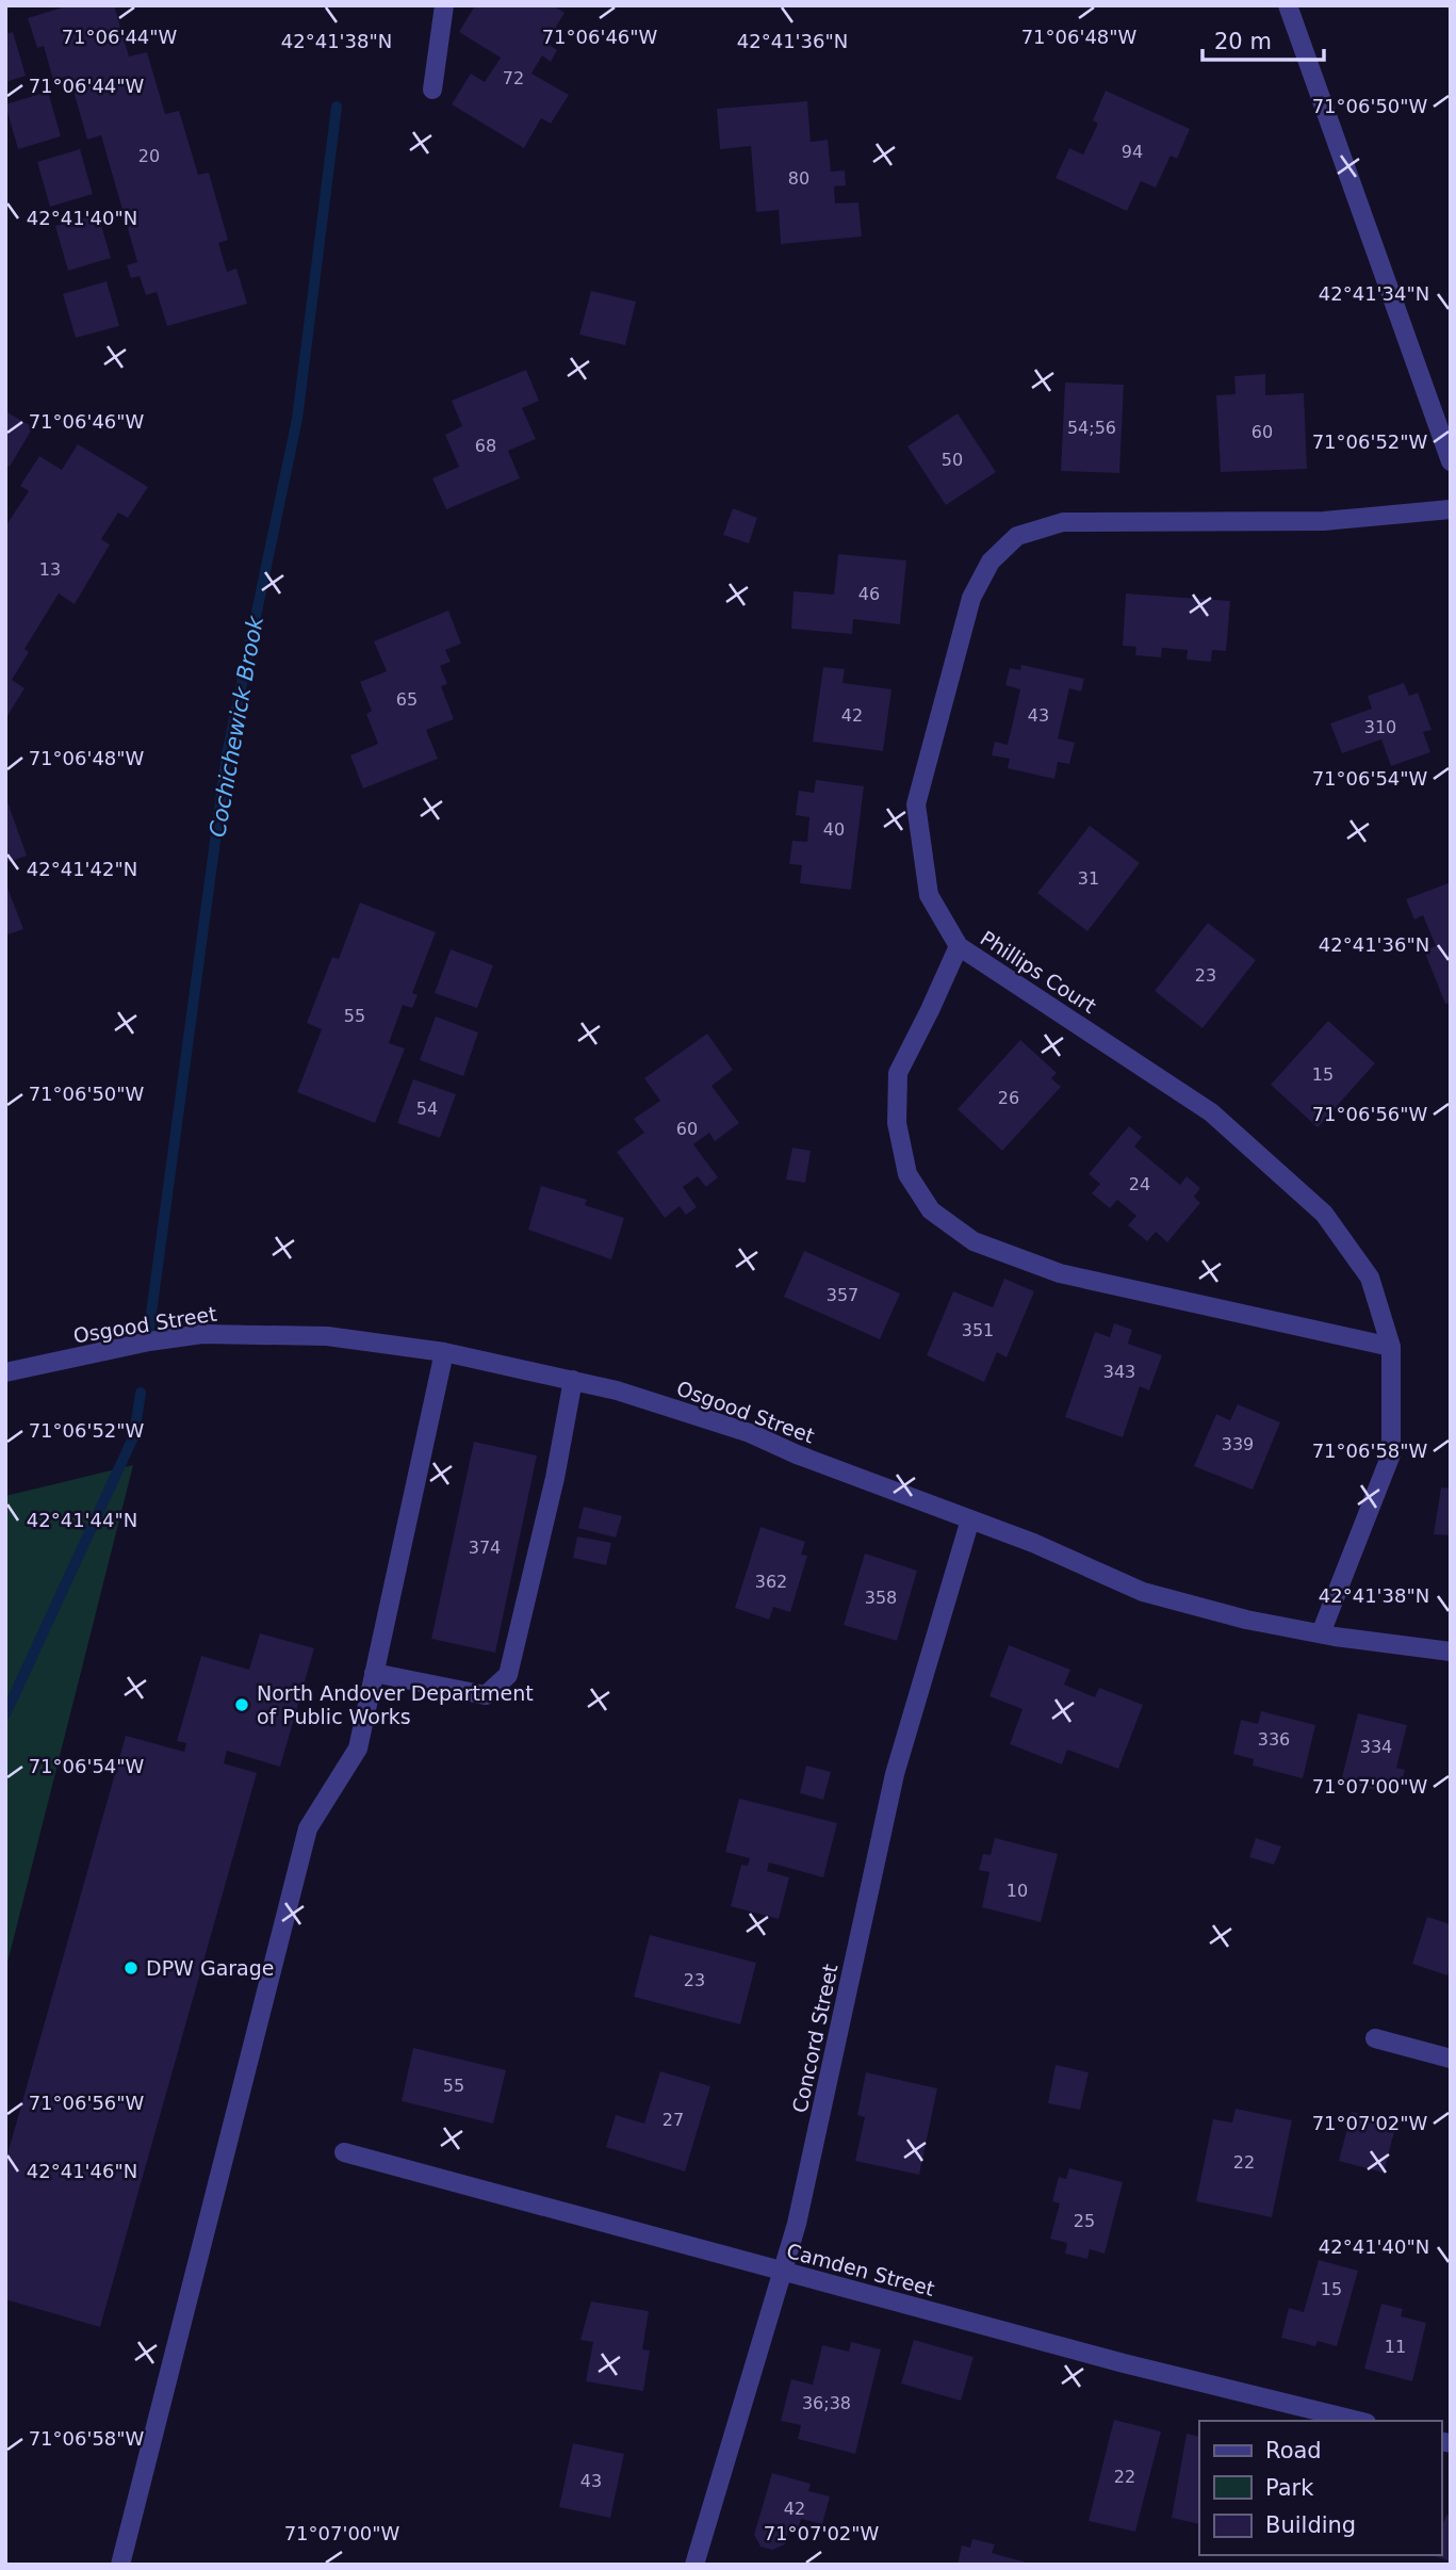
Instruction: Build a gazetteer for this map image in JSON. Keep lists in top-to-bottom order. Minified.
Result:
{"streets":{"street":["Phillips Court","Osgood Street","Concord Street","Camden Street"]},"crossings":[["Phillips Court","Osgood Street"],["Osgood Street","Concord Street"],["Concord Street","Camden Street"]],"water":["Cochichewick Brook"],"places":["North Andover Department of Public Works","DPW Garage"],"house_numbers":["72","94","20","80","54;56","60","68","50","13","46","65","42","43","310","40","31","23","55","15","26","54","60","24","357","351","343","339","374","362","358","336","334","10","23","55","27","22","25","15","11","36;38","22","43","42"],"legend":["Road","Park","Building"],"scale_bar":"20 m","coordinates":["71°06'44\"W","71°06'48\"W","71°06'46\"W","42°41'38\"N","42°41'36\"N","71°06'50\"W","42°41'40\"N","42°41'34\"N","71°06'52\"W","71°06'54\"W","42°41'42\"N","71°06'56\"W","71°06'58\"W","42°41'44\"N","71°07'00\"W","71°07'02\"W","42°41'46\"N"]}
